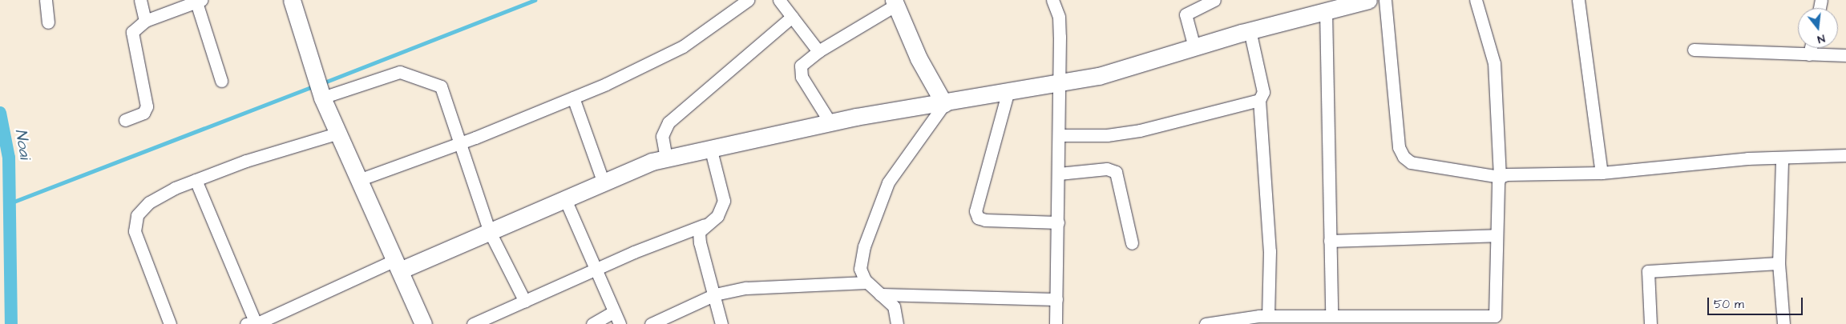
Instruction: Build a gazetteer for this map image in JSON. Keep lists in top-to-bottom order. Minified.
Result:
{"water":["Noai"],"scale_bar":"50 m","north":"bottom"}
